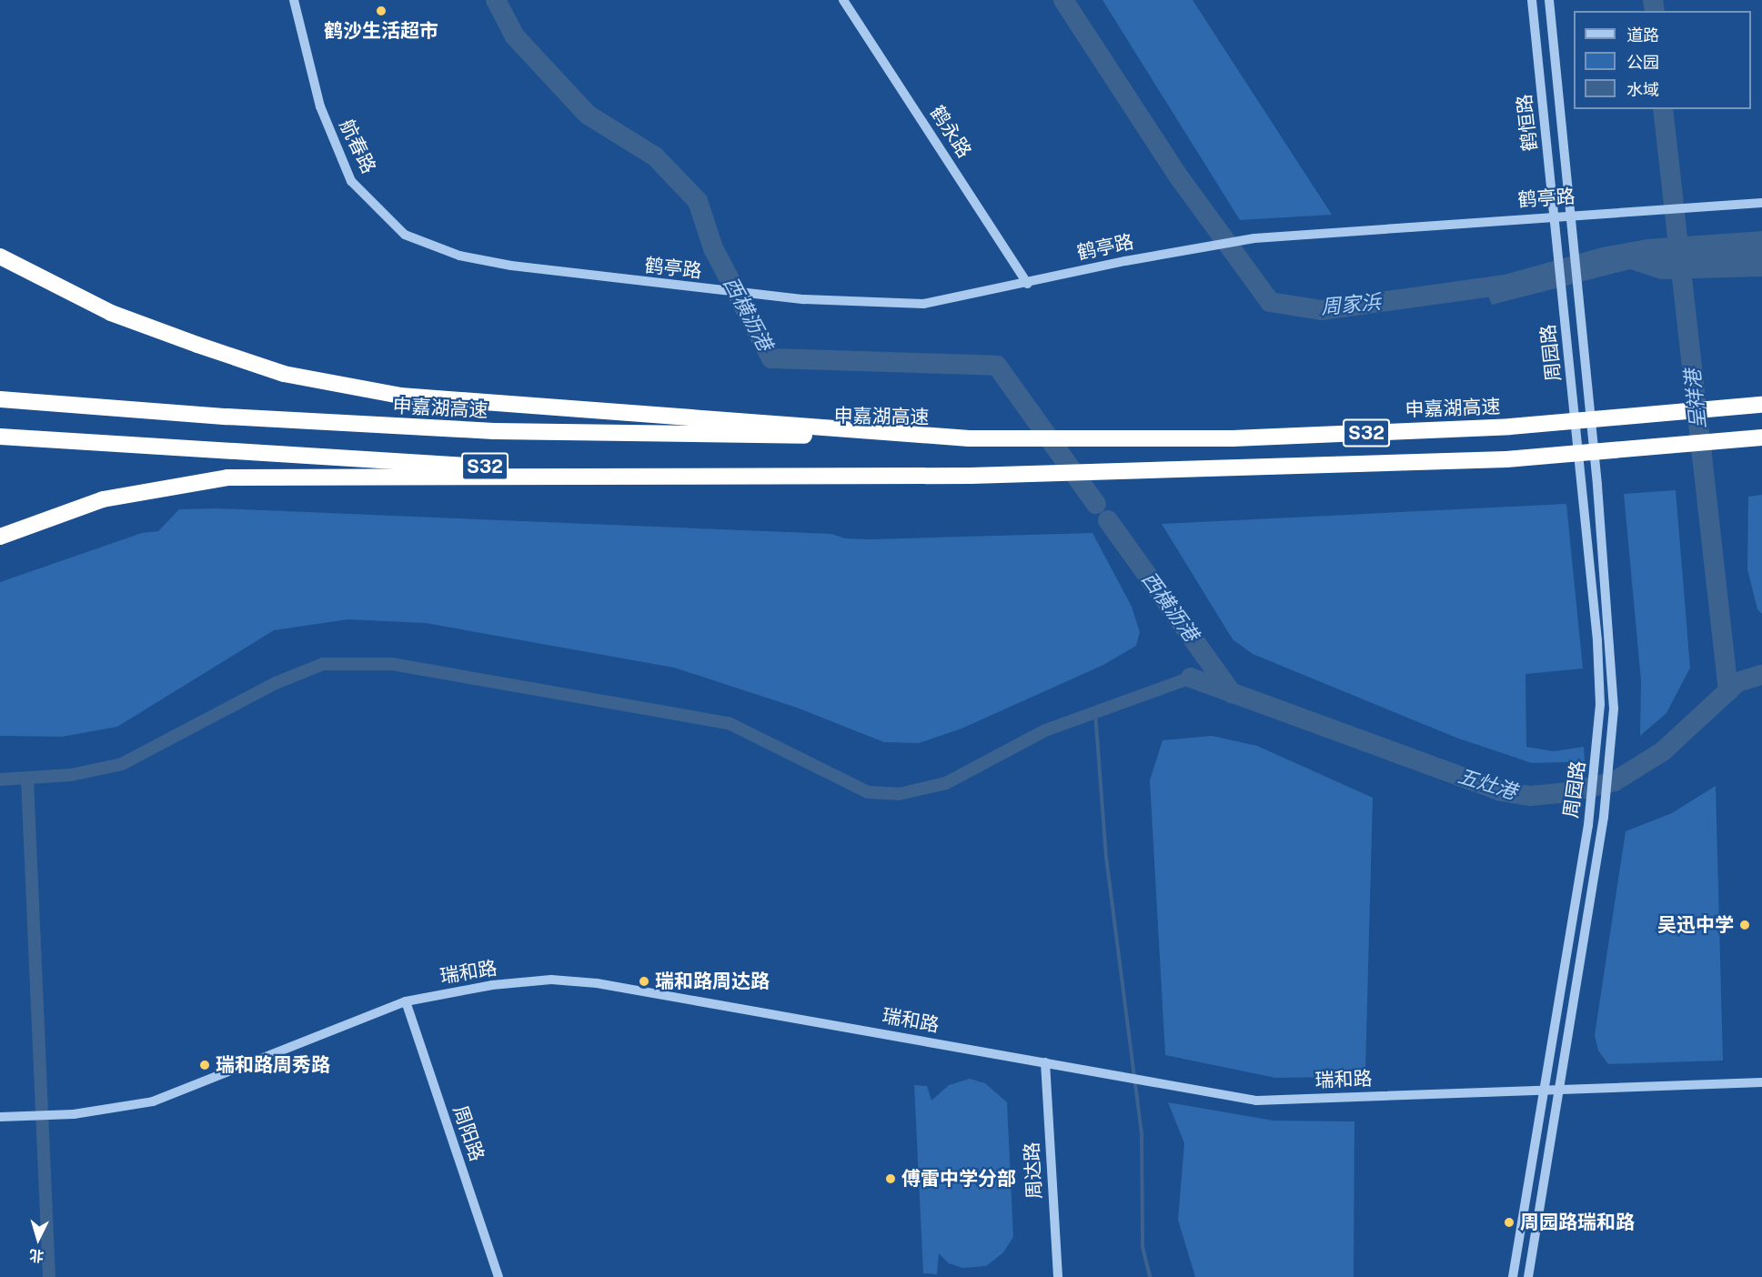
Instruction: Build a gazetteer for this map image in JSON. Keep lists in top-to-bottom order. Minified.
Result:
{"streets":{"highway":["申嘉湖高速","S32"],"street":["鹤恒路","鹤永路","航春路","鹤亭路","周园路","瑞和路","周阳路","周达路"]},"crossings":[["鹤恒路","鹤亭路"],["鹤恒路","周园路"],["鹤永路","鹤亭路"],["航春路","鹤亭路"],["周园路","瑞和路"],["瑞和路","周阳路"],["瑞和路","周达路"]],"water":["周家浜","西横沥港","呈祥港","五灶港"],"places":["鹤沙生活超市","吴迅中学","瑞和路周达路","瑞和路周秀路","傅雷中学分部","周园路瑞和路"],"legend":["道路","公园","水域"],"north":"bottom"}
